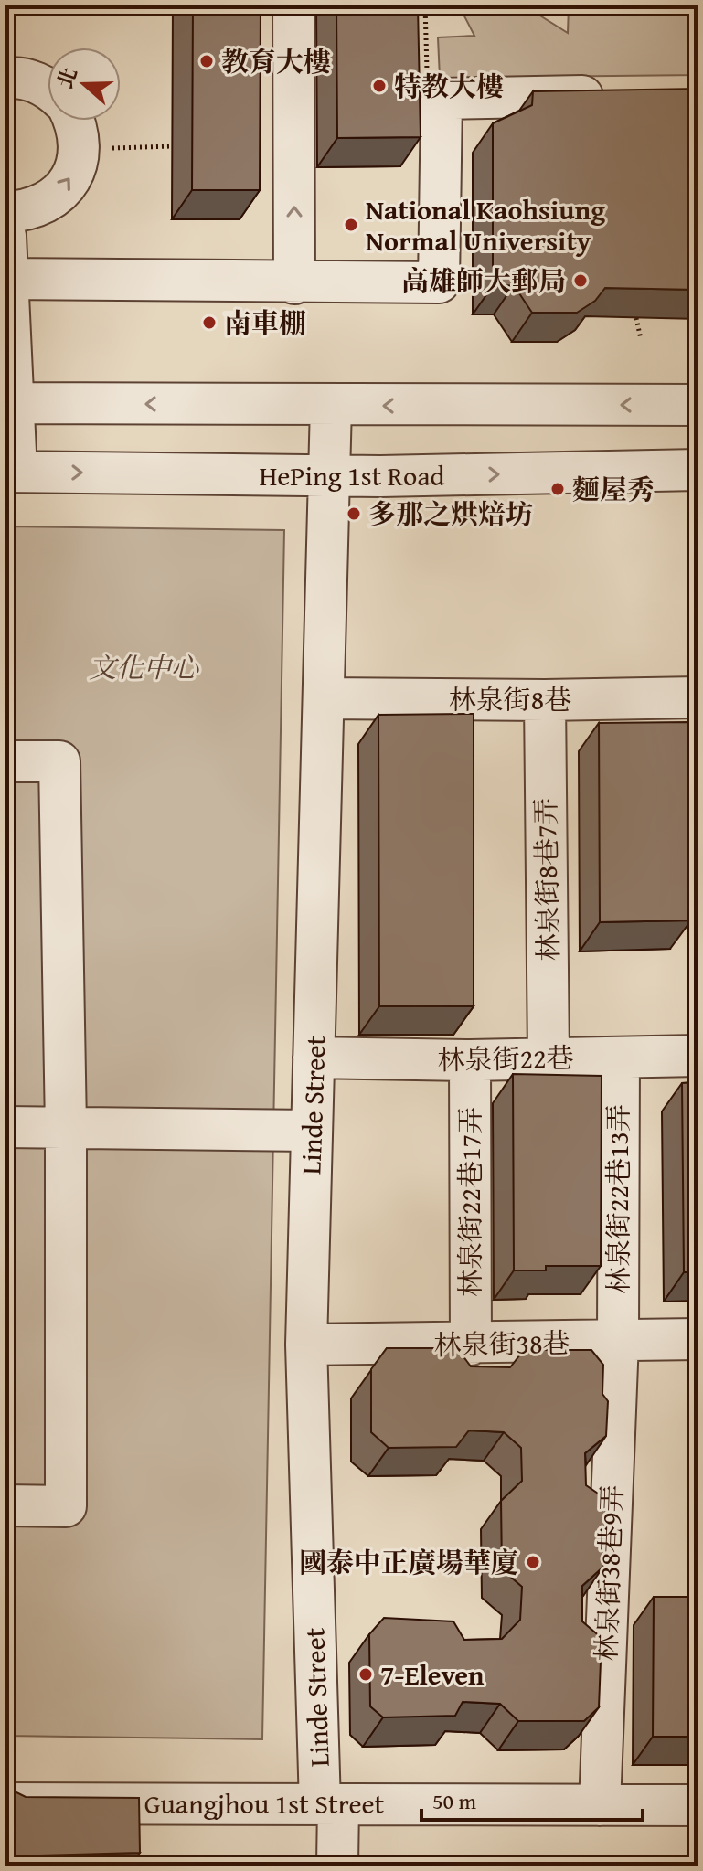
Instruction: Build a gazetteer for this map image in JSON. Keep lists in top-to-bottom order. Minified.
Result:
{"streets":{"street":["HePing 1st Road","林泉街8巷","林泉街8巷7弄","林泉街22巷","Linde Street","林泉街22巷13弄","林泉街22巷17弄","林泉街38巷","林泉街38巷9弄","Guangjhou 1st Street"]},"crossings":[["HePing 1st Road","Linde Street"],["林泉街8巷","林泉街8巷7弄"],["林泉街8巷","Linde Street"],["林泉街8巷7弄","林泉街22巷"],["林泉街22巷","Linde Street"],["林泉街22巷","林泉街22巷13弄"],["林泉街22巷","林泉街22巷17弄"],["Linde Street","林泉街38巷"],["Linde Street","Guangjhou 1st Street"],["林泉街22巷13弄","林泉街38巷"],["林泉街22巷13弄","林泉街38巷9弄"],["林泉街22巷17弄","林泉街38巷"],["林泉街38巷","林泉街38巷9弄"],["林泉街38巷9弄","Guangjhou 1st Street"]],"parks":["文化中心"],"places":["教育大樓","特教大樓","National Kaohsiung Normal University","高雄師大郵局","南車棚","麵屋秀","多那之烘焙坊","國泰中正廣場華廈","7-Eleven"],"scale_bar":"50 m","north":"left"}
